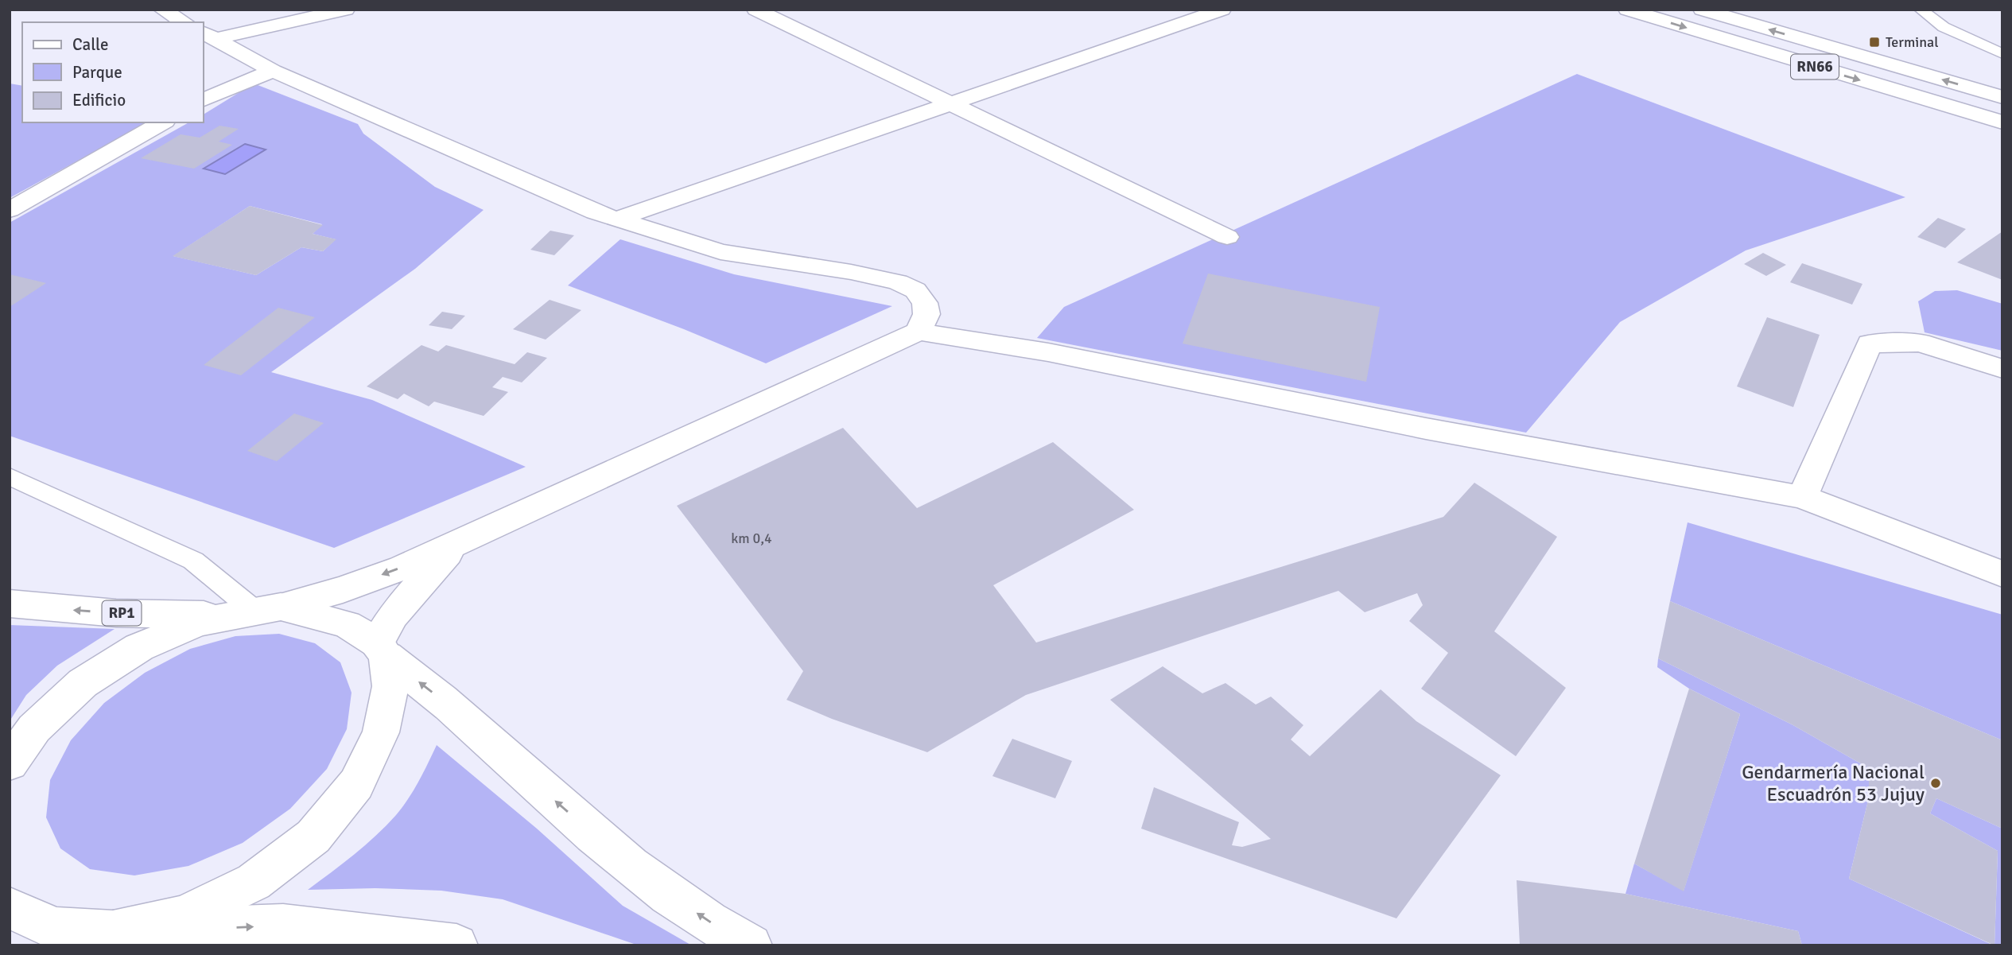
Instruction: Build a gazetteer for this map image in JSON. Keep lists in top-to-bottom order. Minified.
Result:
{"streets":{"main road":["RN66","RP1"]},"places":{"transit":["Terminal"],"other":["Gendarmería Nacional Escuadrón 53 Jujuy"]},"house_numbers":["km 0,4"],"legend":["Calle","Parque","Edificio"]}
